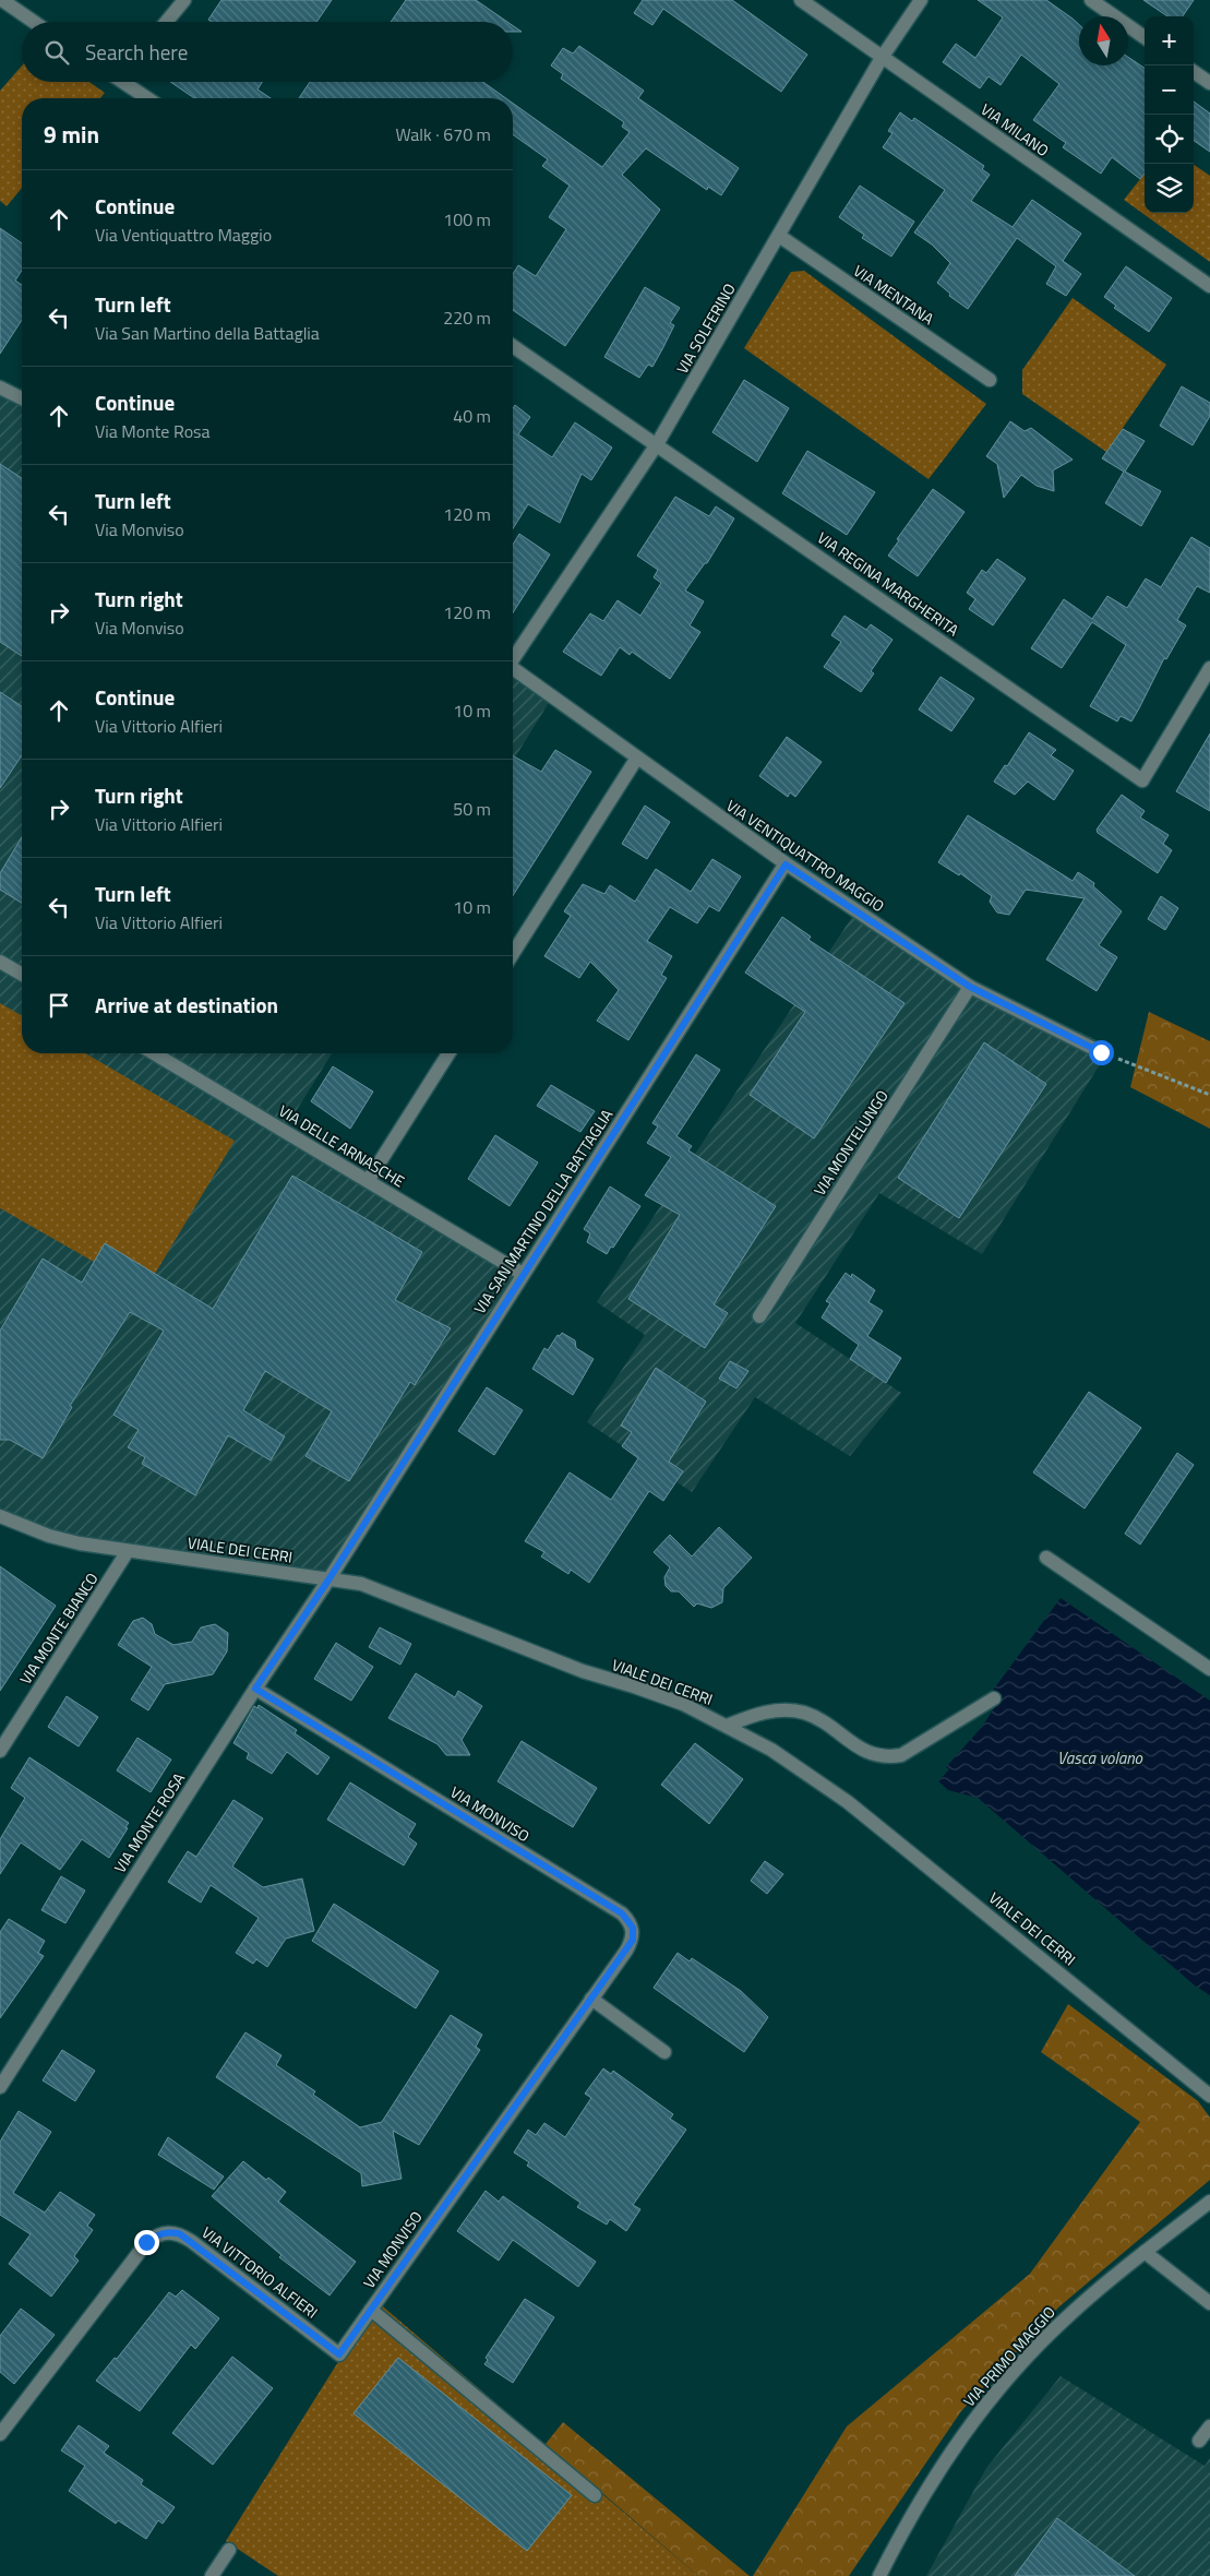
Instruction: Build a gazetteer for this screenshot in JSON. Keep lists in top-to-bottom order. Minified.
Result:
{"streets":{"street":["VIA MILANO","VIA MENTANA","VIA SOLFERINO","VIA REGINA MARGHERITA","VIA VENTIQUATTRO MAGGIO","VIA MONTELUNGO","VIA DELLE ARNASCHE","VIA SAN MARTINO DELLA BATTAGLIA","VIALE DEI CERRI","VIA MONTE BIANCO","VIA MONVISO","VIA MONTE ROSA","VIA VITTORIO ALFIERI","VIA PRIMO MAGGIO"]},"crossings":[["VIA MILANO","VIA SOLFERINO"],["VIA MENTANA","VIA SOLFERINO"],["VIA SOLFERINO","VIA REGINA MARGHERITA"],["VIA VENTIQUATTRO MAGGIO","VIA MONTELUNGO"],["VIA VENTIQUATTRO MAGGIO","VIA SAN MARTINO DELLA BATTAGLIA"],["VIA DELLE ARNASCHE","VIA SAN MARTINO DELLA BATTAGLIA"],["VIA SAN MARTINO DELLA BATTAGLIA","VIALE DEI CERRI"],["VIA SAN MARTINO DELLA BATTAGLIA","VIA MONTE ROSA"],["VIALE DEI CERRI","VIA MONTE BIANCO"],["VIALE DEI CERRI","VIA MONTE ROSA"],["VIA MONVISO","VIA MONTE ROSA"],["VIA MONVISO","VIA VITTORIO ALFIERI"]],"water":["Vasca volano"],"north":"top","page":{"map_buttons":["+","−"],"search":"Search here","heading":["9 min","Walk · 670 m"],"list":[["Continue","Via Ventiquattro Maggio","100 m"],["Turn left","Via San Martino della Battaglia","220 m"],["Continue","Via Monte Rosa","40 m"],["Turn left","Via Monviso","120 m"],["Turn right","Via Monviso","120 m"],["Continue","Via Vittorio Alfieri","10 m"],["Turn right","Via Vittorio Alfieri","50 m"],["Turn left","Via Vittorio Alfieri","10 m"],"Arrive at destination"]}}
